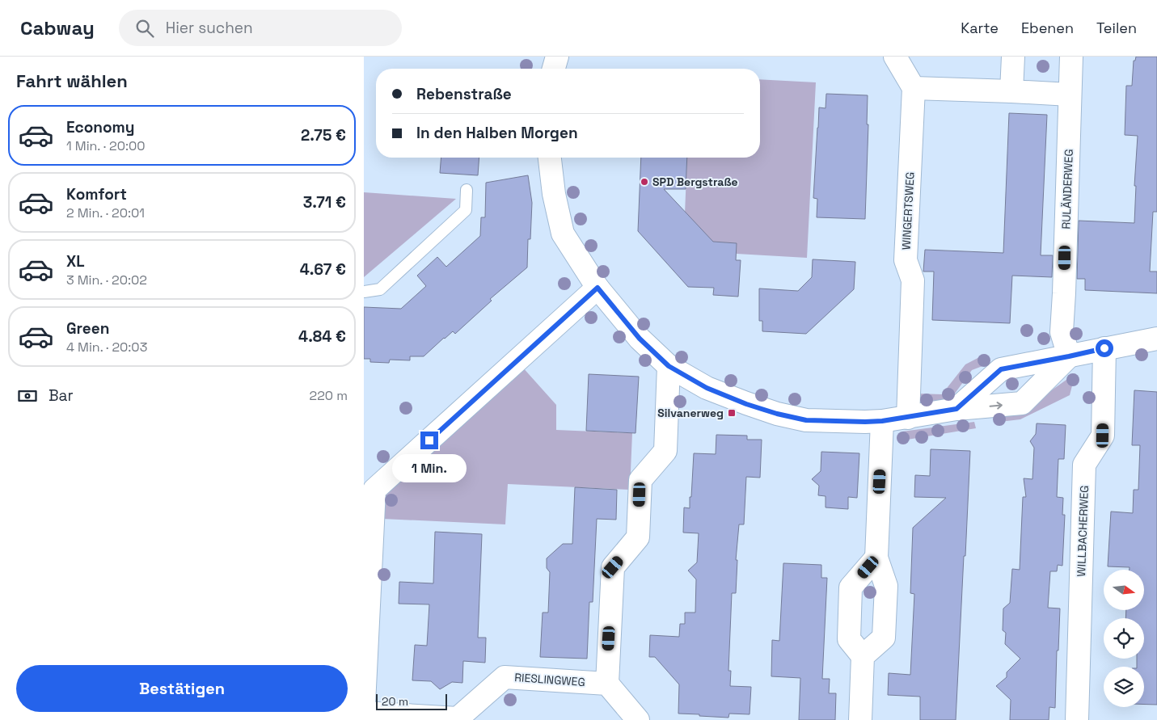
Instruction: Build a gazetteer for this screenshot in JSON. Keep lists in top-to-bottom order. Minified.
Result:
{"streets":{"street":["RULÄNDERWEG","WINGERTSWEG","WILLBACHERWEG","RIESLINGWEG"]},"places":{"other":["SPD Bergstraße"],"transit":["Silvanerweg"]},"scale_bar":"20 m","north":"right","page":{"header":"Cabway","search":"Hier suchen","nav":["Karte","Ebenen","Teilen"],"heading":"Fahrt wählen","banner":["Rebenstraße","In den Halben Morgen"],"list":[{"name":"Economy","note":"1 Min. · 20:00","value":"2.75 €"},{"name":"Komfort","note":"2 Min. · 20:01","value":"3.71 €"},{"name":"XL","note":"3 Min. · 20:02","value":"4.67 €"},{"name":"Green","note":"4 Min. · 20:03","value":"4.84 €"}],"pay":["Bar","220 m"],"bubble":"1 Min.","buttons":"Bestätigen","scale":"20 m"}}
